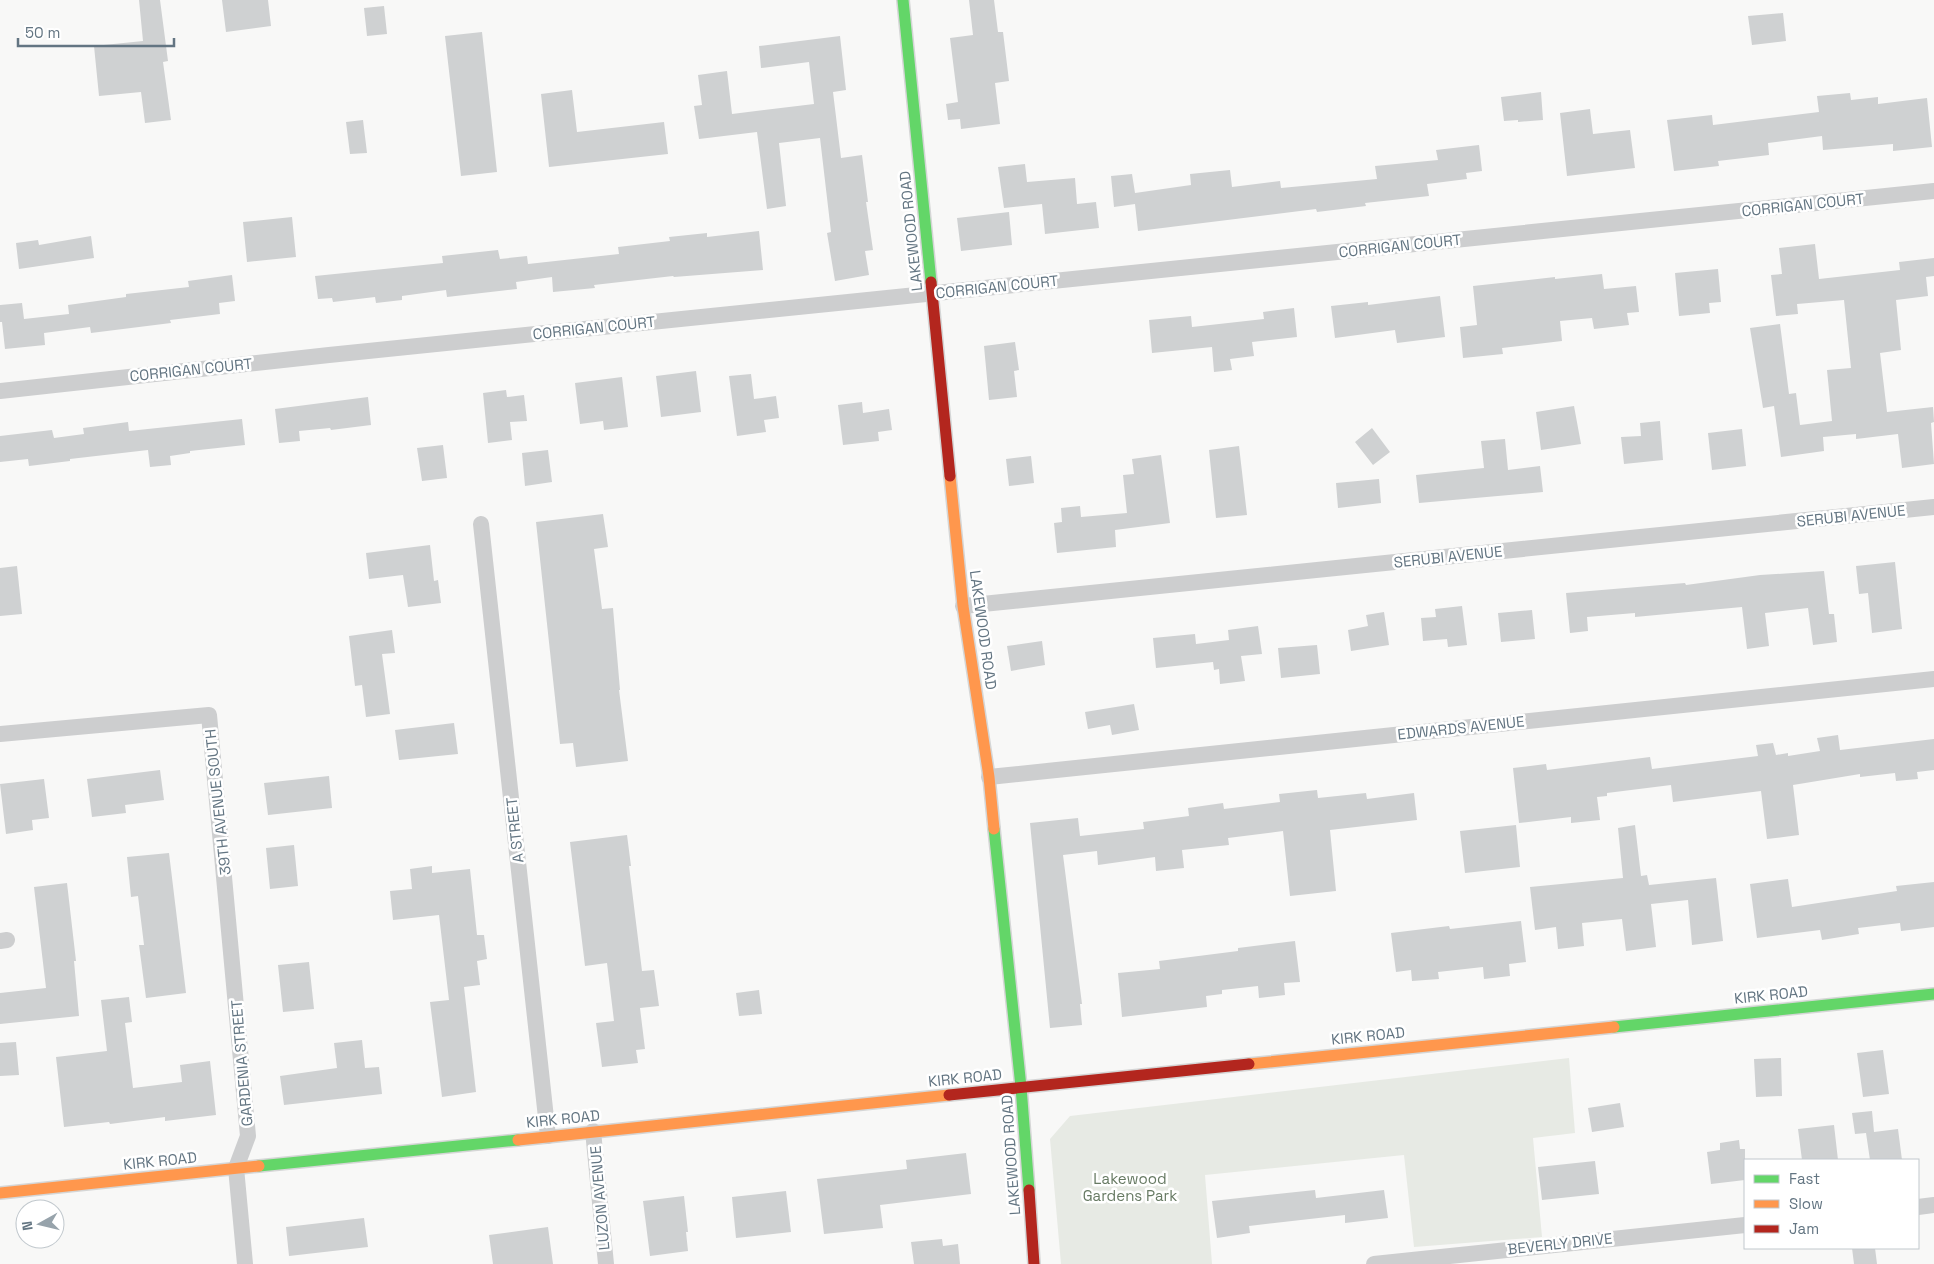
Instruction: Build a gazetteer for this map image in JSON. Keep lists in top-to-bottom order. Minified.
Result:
{"streets":{"street":["CORRIGAN COURT","LAKEWOOD ROAD","SERUBI AVENUE","EDWARDS AVENUE","39TH AVENUE SOUTH","A STREET","KIRK ROAD","GARDENIA STREET","LUZON AVENUE","BEVERLY DRIVE"]},"crossings":[["CORRIGAN COURT","LAKEWOOD ROAD"],["LAKEWOOD ROAD","SERUBI AVENUE"],["LAKEWOOD ROAD","EDWARDS AVENUE"],["LAKEWOOD ROAD","KIRK ROAD"],["39TH AVENUE SOUTH","GARDENIA STREET"],["A STREET","KIRK ROAD"],["KIRK ROAD","GARDENIA STREET"],["KIRK ROAD","LUZON AVENUE"]],"parks":["Lakewood Gardens Park"],"legend":["Fast","Slow","Jam"],"scale_bar":"50 m","north":"left"}
